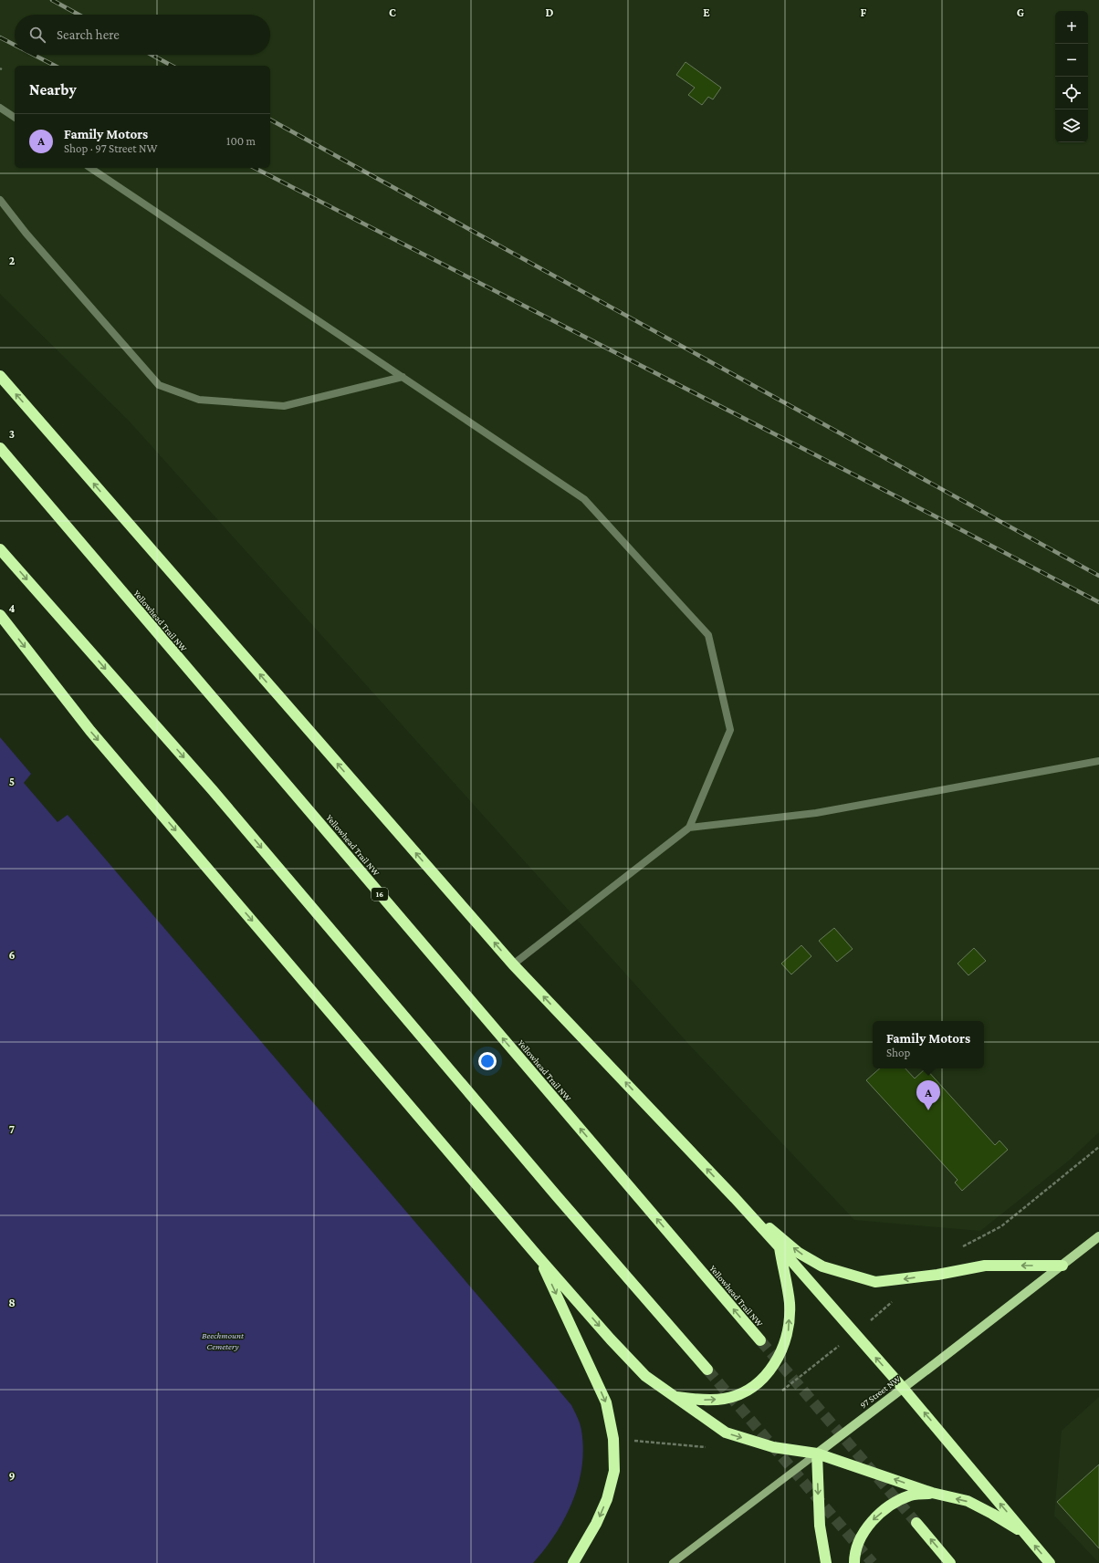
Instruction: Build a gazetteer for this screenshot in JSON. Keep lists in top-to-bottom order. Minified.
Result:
{"streets":{"highway":["Yellowhead Trail NW","16"],"main road":["97 Street NW"]},"parks":["Beechmount Cemetery"],"page":{"map_buttons":["+","−"],"search":"Search here","heading":"Nearby","list":[{"mark":"A","name":"Family Motors","note":"Shop · 97 Street NW","value":"100 m"}],"popup":["Family Motors","Shop"],"pins":"A"},"grid":{"columns":["C","D","E","F","G"],"rows":["2","3","4","5","6","7","8","9"]}}
